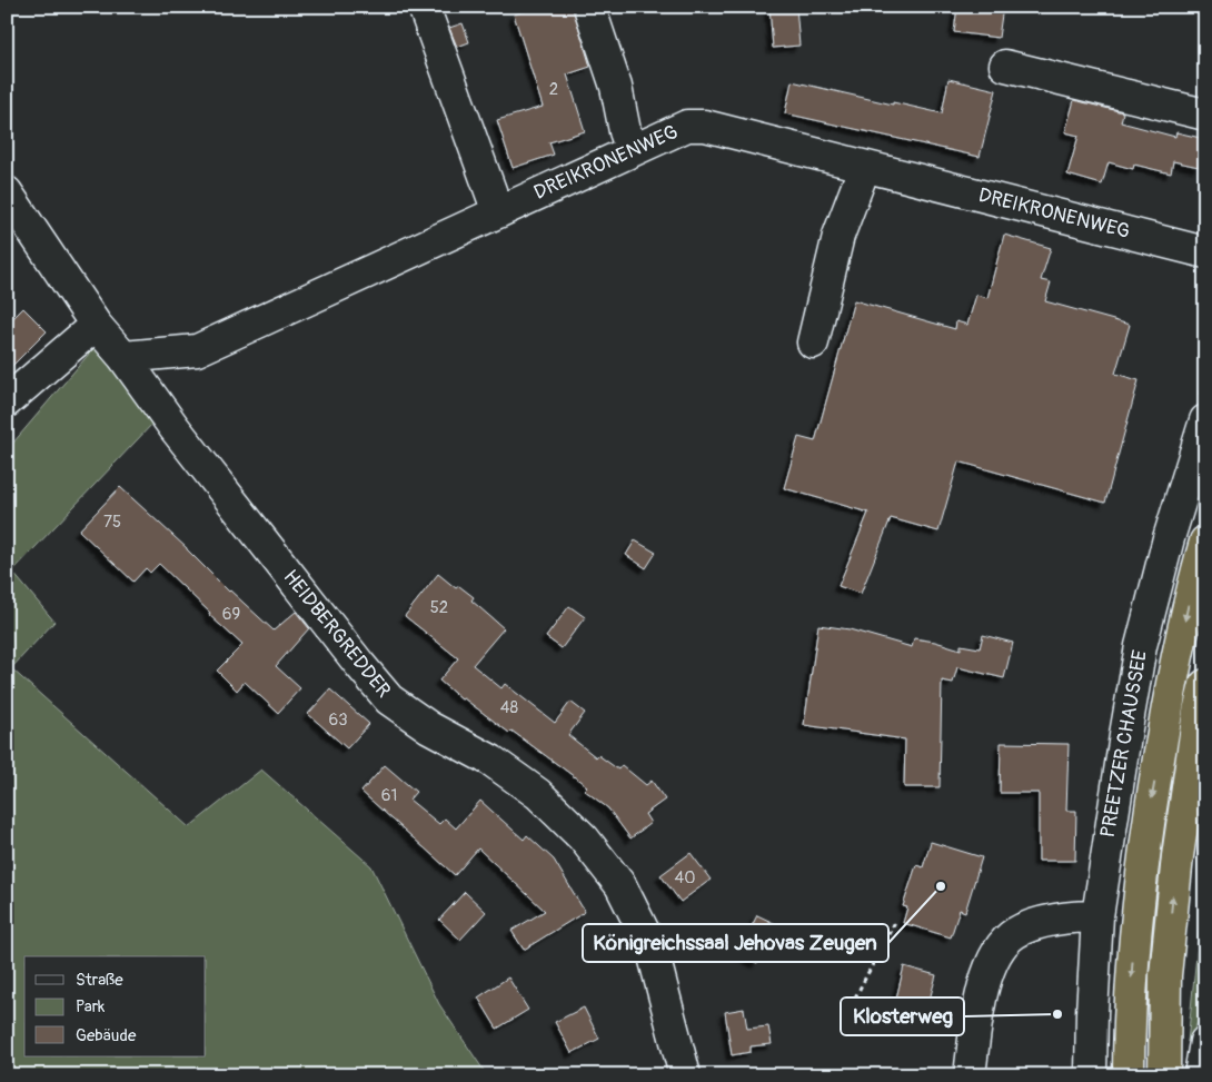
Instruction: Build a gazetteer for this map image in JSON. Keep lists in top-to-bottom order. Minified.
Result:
{"streets":{"highway":["PREETZER CHAUSSEE"],"street":["DREIKRONENWEG","HEIDBERGREDDER"]},"crossings":[["DREIKRONENWEG","HEIDBERGREDDER"]],"places":["Königreichssaal Jehovas Zeugen","Klosterweg"],"house_numbers":["2","75","52","69","48","63","61","40"],"legend":["Straße","Park","Gebäude"]}
